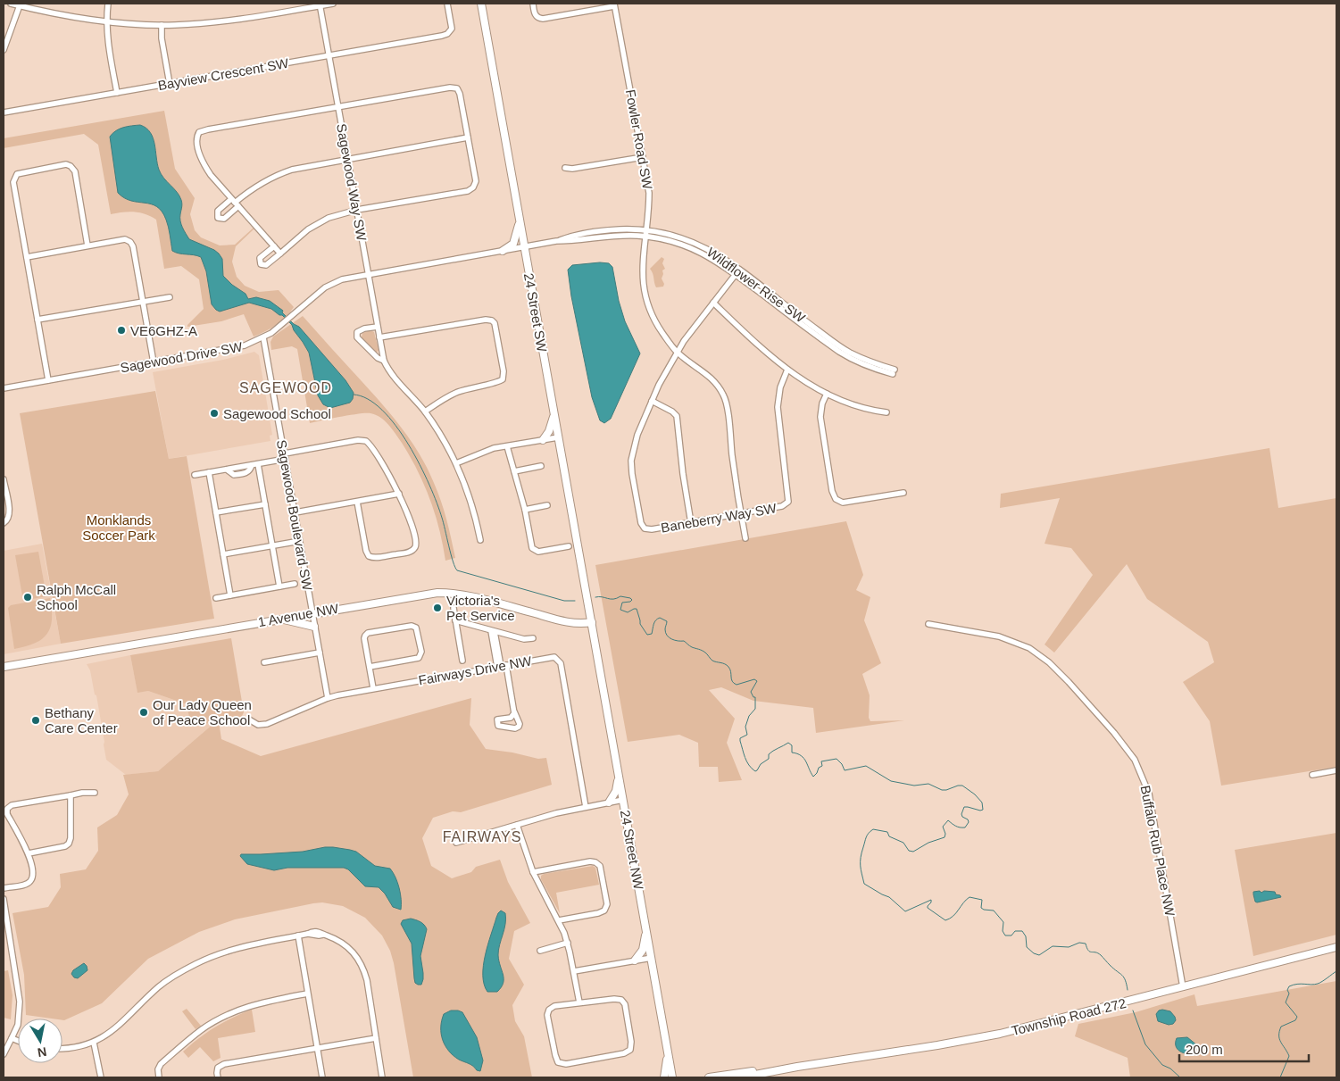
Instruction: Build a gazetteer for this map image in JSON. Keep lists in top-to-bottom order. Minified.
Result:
{"streets":{"street":["Bayview Crescent SW","Fowler Road SW","Sagewood Way SW","Wildflower Rise SW","24 Street SW","Sagewood Drive SW","Sagewood Boulevard SW","Baneberry Way SW","1 Avenue NW","Fairways Drive NW","24 Street NW","Buffalo Rub Place NW","Township Road 272"]},"crossings":[["Bayview Crescent SW","Sagewood Way SW"],["Fowler Road SW","Wildflower Rise SW"],["Fowler Road SW","Baneberry Way SW"],["Sagewood Way SW","Sagewood Drive SW"],["Wildflower Rise SW","24 Street SW"],["Wildflower Rise SW","Sagewood Drive SW"],["Wildflower Rise SW","Baneberry Way SW"],["24 Street SW","Sagewood Drive SW"],["24 Street SW","1 Avenue NW"],["24 Street SW","24 Street NW"],["Sagewood Drive SW","Sagewood Boulevard SW"],["Sagewood Boulevard SW","1 Avenue NW"],["1 Avenue NW","24 Street NW"],["Buffalo Rub Place NW","Township Road 272"]],"districts":["SAGEWOOD","FAIRWAYS"],"parks":["Monklands Soccer Park"],"places":["VE6GHZ-A","Sagewood School","Ralph McCall School","Victoria's Pet Service","Our Lady Queen of Peace School","Bethany Care Center"],"scale_bar":"200 m","north":"bottom"}
